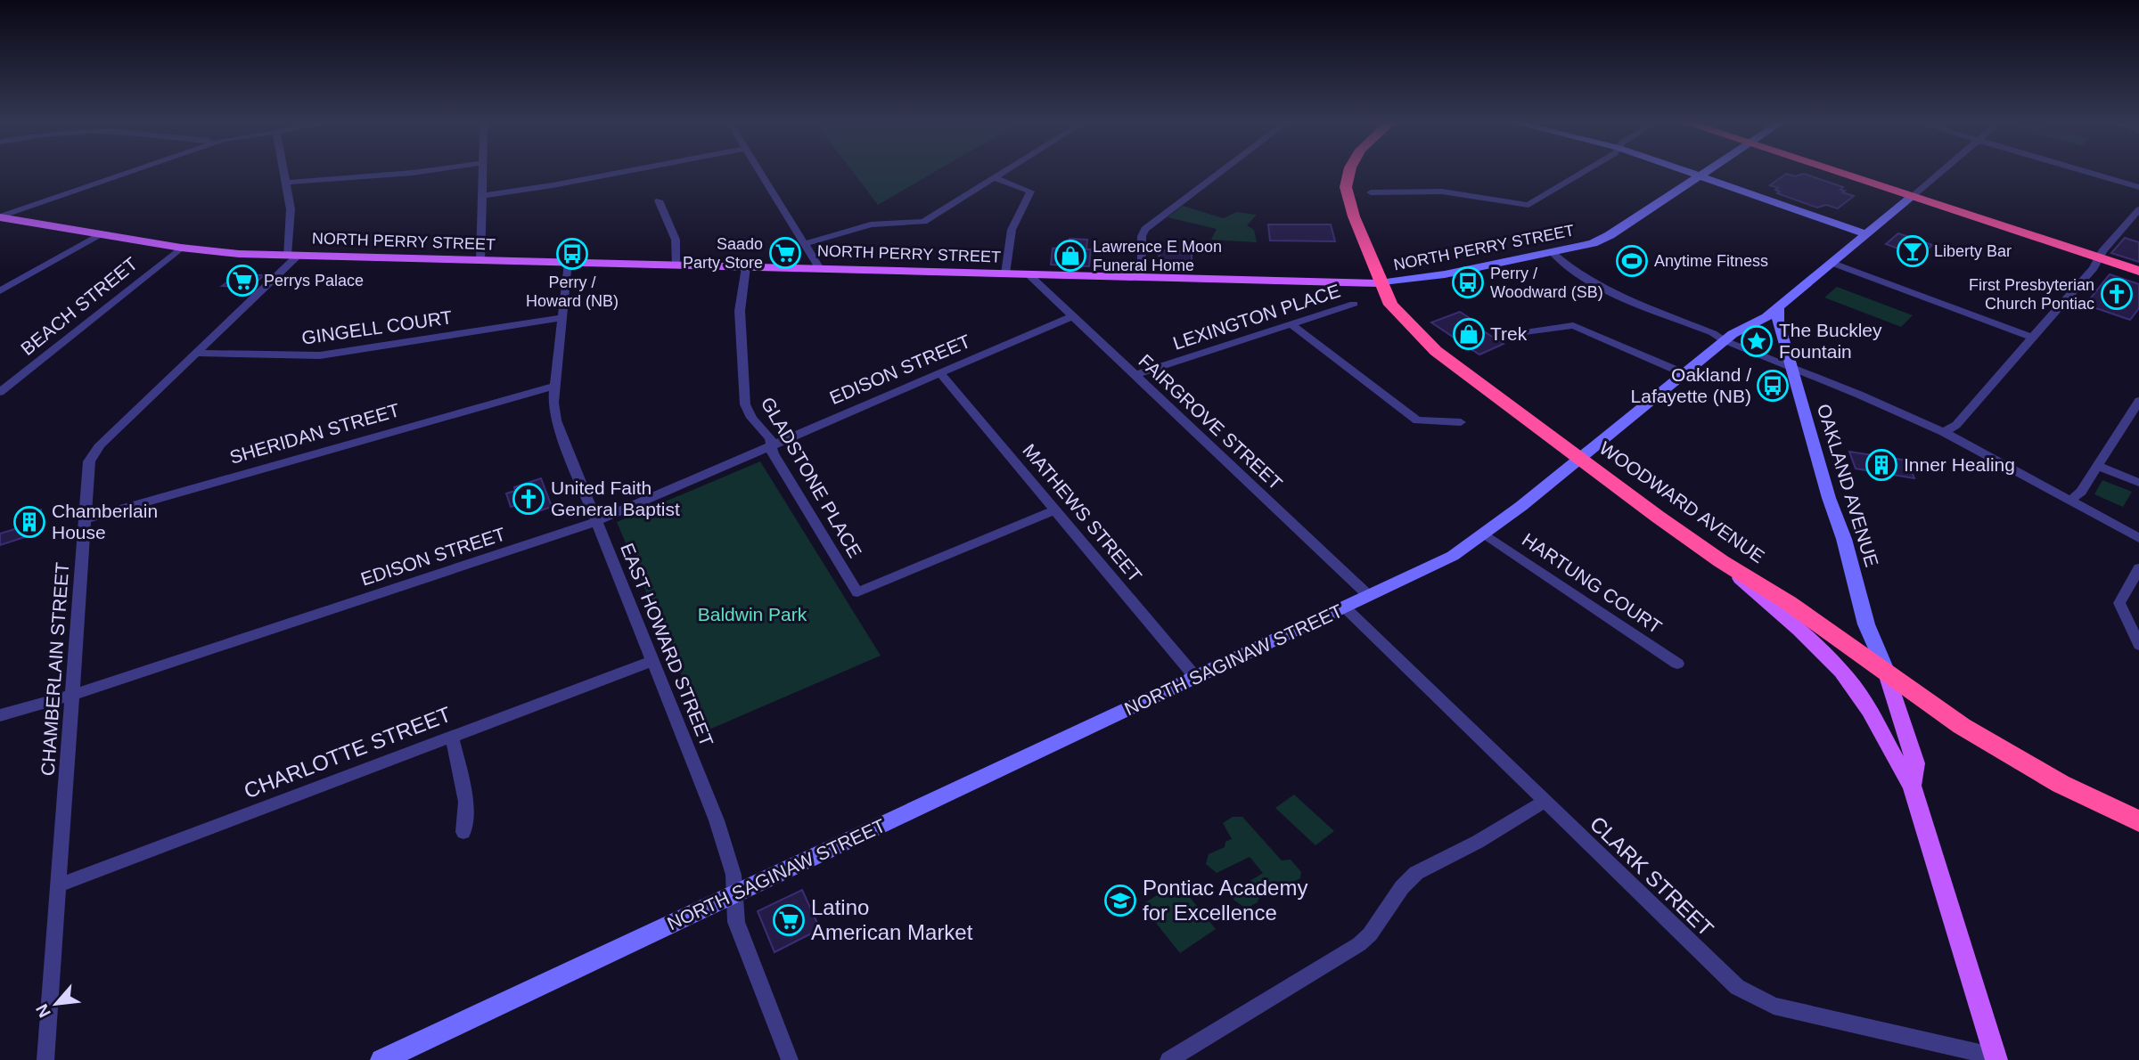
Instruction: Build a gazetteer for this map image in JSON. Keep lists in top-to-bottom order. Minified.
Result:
{"streets":{"highway":["WOODWARD AVENUE"],"main road":["NORTH PERRY STREET"],"street":["BEACH STREET","LEXINGTON PLACE","GINGELL COURT","EDISON STREET","FAIRGROVE STREET","SHERIDAN STREET","GLADSTONE PLACE","OAKLAND AVENUE","MATHEWS STREET","HARTUNG COURT","EAST HOWARD STREET","NORTH SAGINAW STREET","CHAMBERLAIN STREET","CHARLOTTE STREET","CLARK STREET"]},"crossings":[["NORTH PERRY STREET","BEACH STREET"],["NORTH PERRY STREET","FAIRGROVE STREET"],["NORTH PERRY STREET","GLADSTONE PLACE"],["NORTH PERRY STREET","WOODWARD AVENUE"],["NORTH PERRY STREET","EAST HOWARD STREET"],["NORTH PERRY STREET","CHAMBERLAIN STREET"],["LEXINGTON PLACE","FAIRGROVE STREET"],["GINGELL COURT","EAST HOWARD STREET"],["GINGELL COURT","CHAMBERLAIN STREET"],["EDISON STREET","FAIRGROVE STREET"],["EDISON STREET","GLADSTONE PLACE"],["EDISON STREET","MATHEWS STREET"],["EDISON STREET","EAST HOWARD STREET"],["EDISON STREET","CHAMBERLAIN STREET"],["FAIRGROVE STREET","NORTH SAGINAW STREET"],["SHERIDAN STREET","EAST HOWARD STREET"],["SHERIDAN STREET","CHAMBERLAIN STREET"],["GLADSTONE PLACE","MATHEWS STREET"],["OAKLAND AVENUE","WOODWARD AVENUE"],["OAKLAND AVENUE","NORTH SAGINAW STREET"],["WOODWARD AVENUE","NORTH SAGINAW STREET"],["MATHEWS STREET","NORTH SAGINAW STREET"],["HARTUNG COURT","NORTH SAGINAW STREET"],["EAST HOWARD STREET","NORTH SAGINAW STREET"],["EAST HOWARD STREET","CHARLOTTE STREET"],["NORTH SAGINAW STREET","CLARK STREET"],["CHAMBERLAIN STREET","CHARLOTTE STREET"]],"parks":["Baldwin Park"],"places":{"bar":["Liberty Bar"],"supermarket":["Saado Party Store","Perrys Palace","Latino American Market"],"bus stop":["Perry / Howard (NB)","Perry / Woodward (SB)","Oakland / Lafayette (NB)"],"shop":["Lawrence E Moon Funeral Home","Trek"],"sports":["Anytime Fitness"],"church":["First Presbyterian Church Pontiac","United Faith General Baptist"],"place":["The Buckley Fountain"],"building":["Inner Healing","Chamberlain House"],"school or university":["Pontiac Academy for Excellence"]},"north":"bottom left"}
